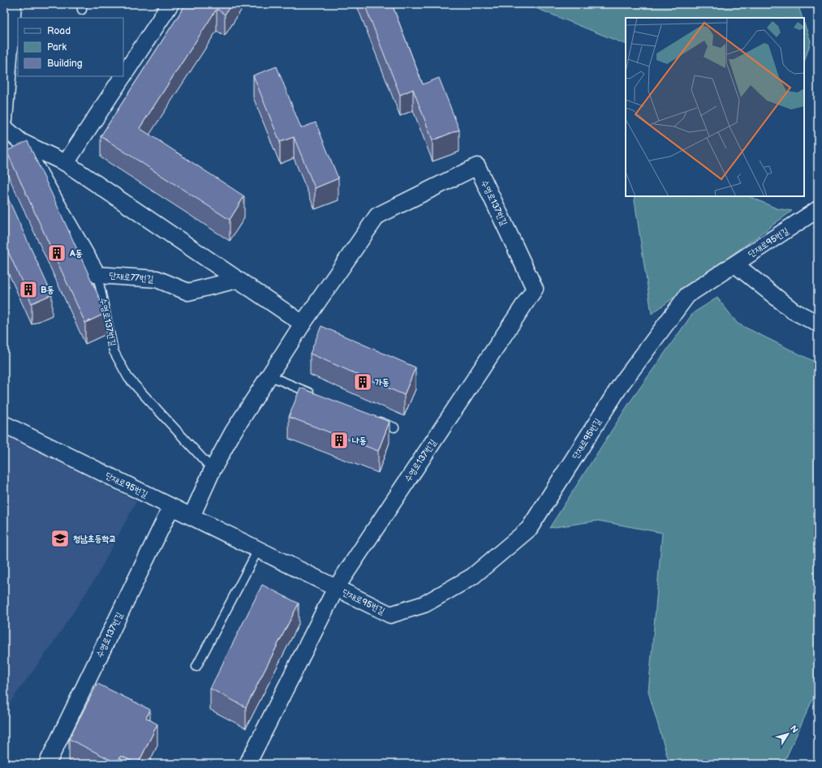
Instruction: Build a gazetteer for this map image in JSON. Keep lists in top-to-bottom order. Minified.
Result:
{"streets":{"street":["수영로137번길","단재로95번길","단재로77번길"]},"crossings":[["수영로137번길","단재로95번길"],["수영로137번길","단재로77번길"]],"places":{"building":["A동","B동","가동","나동"],"school or university":["청남초등학교"]},"legend":["Road","Park","Building"],"north":"top right"}
